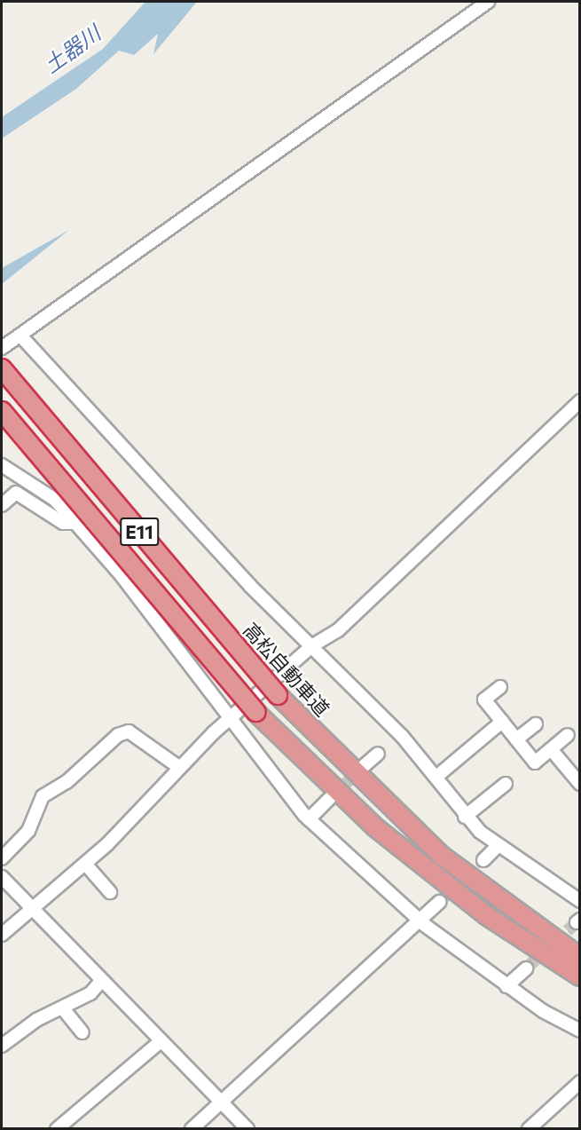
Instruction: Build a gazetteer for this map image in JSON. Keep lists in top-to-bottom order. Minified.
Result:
{"streets":{"highway":["E11","高松自動車道"]},"water":["土器川"]}
